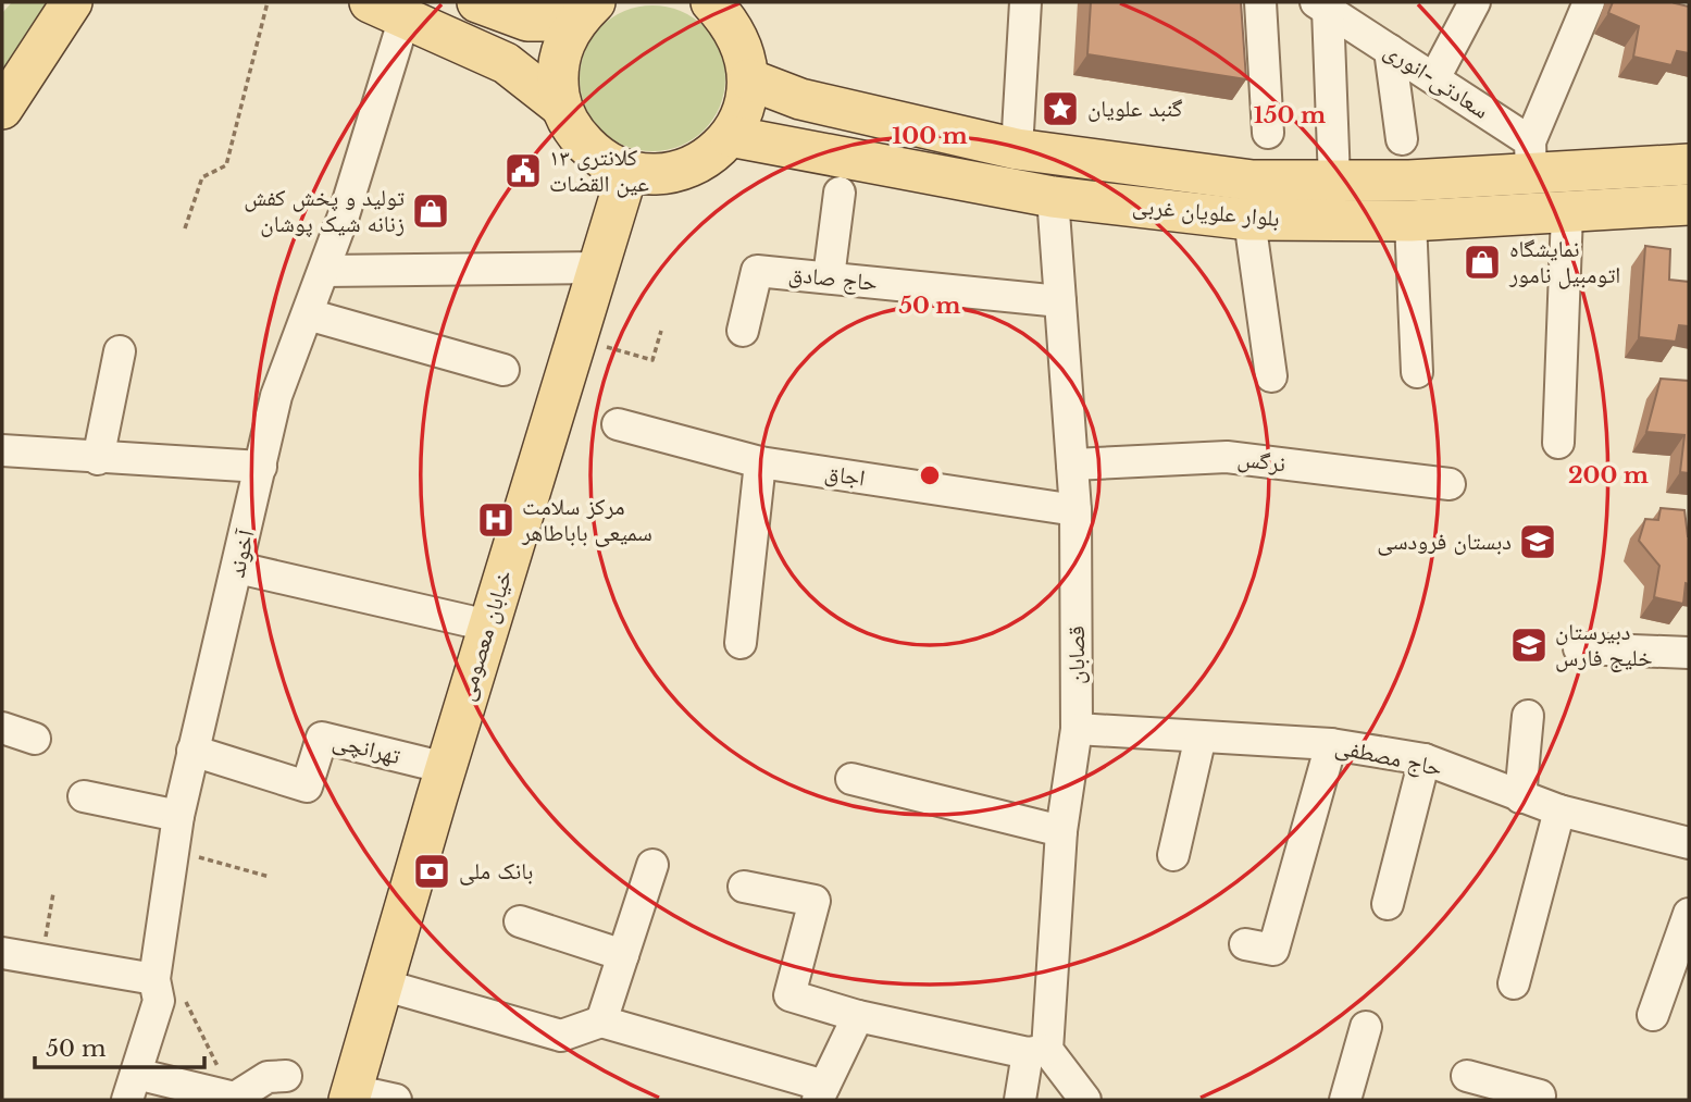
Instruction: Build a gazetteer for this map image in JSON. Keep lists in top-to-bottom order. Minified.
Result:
{"streets":{"main road":["بلوار علویان غربی","خیابان معصومی"],"street":["سعادتی-انوری","حاج صادق","نرگس","اجاق","آخوند","قصابان","تهرانچی","حاج مصطفی"]},"crossings":[["سعادتی-انوری","بلوار علویان غربی"],["بلوار علویان غربی","قصابان"],["حاج صادق","قصابان"],["نرگس","قصابان"],["اجاق","قصابان"],["آخوند","تهرانچی"],["خیابان معصومی","تهرانچی"],["قصابان","حاج مصطفی"]],"places":{"place":["گنبد علویان"],"public building":["کلانتری ۱۳ عین القضات"],"shop":["تولید و پخش کفش زنانه شیک پوشان","نمایشگاه اتومبیل نامور"],"hospital":["مرکز سلامت سمیعی باباطاهر"],"school or university":["دبستان فرودسی","دبیرستان خلیج فارس"],"bank":["بانک ملی"]},"scale_bar":"50 m","rings":["150 m","100 m","50 m","200 m"]}
